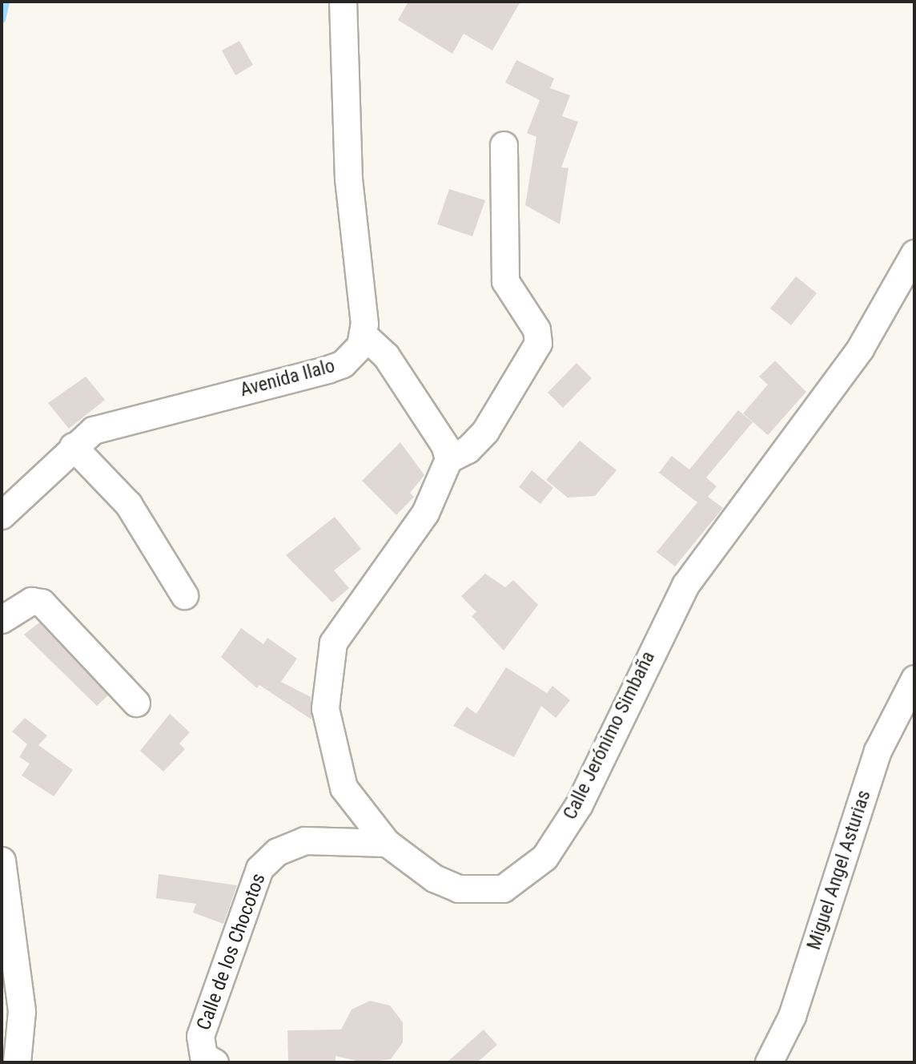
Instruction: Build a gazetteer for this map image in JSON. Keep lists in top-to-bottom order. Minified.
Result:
{"streets":{"street":["Avenida Ilalo","Calle Jerónimo Simbaña","Miguel Angel Asturias","Calle de los Chocotos"]},"crossings":[["Calle Jerónimo Simbaña","Calle de los Chocotos"]]}
